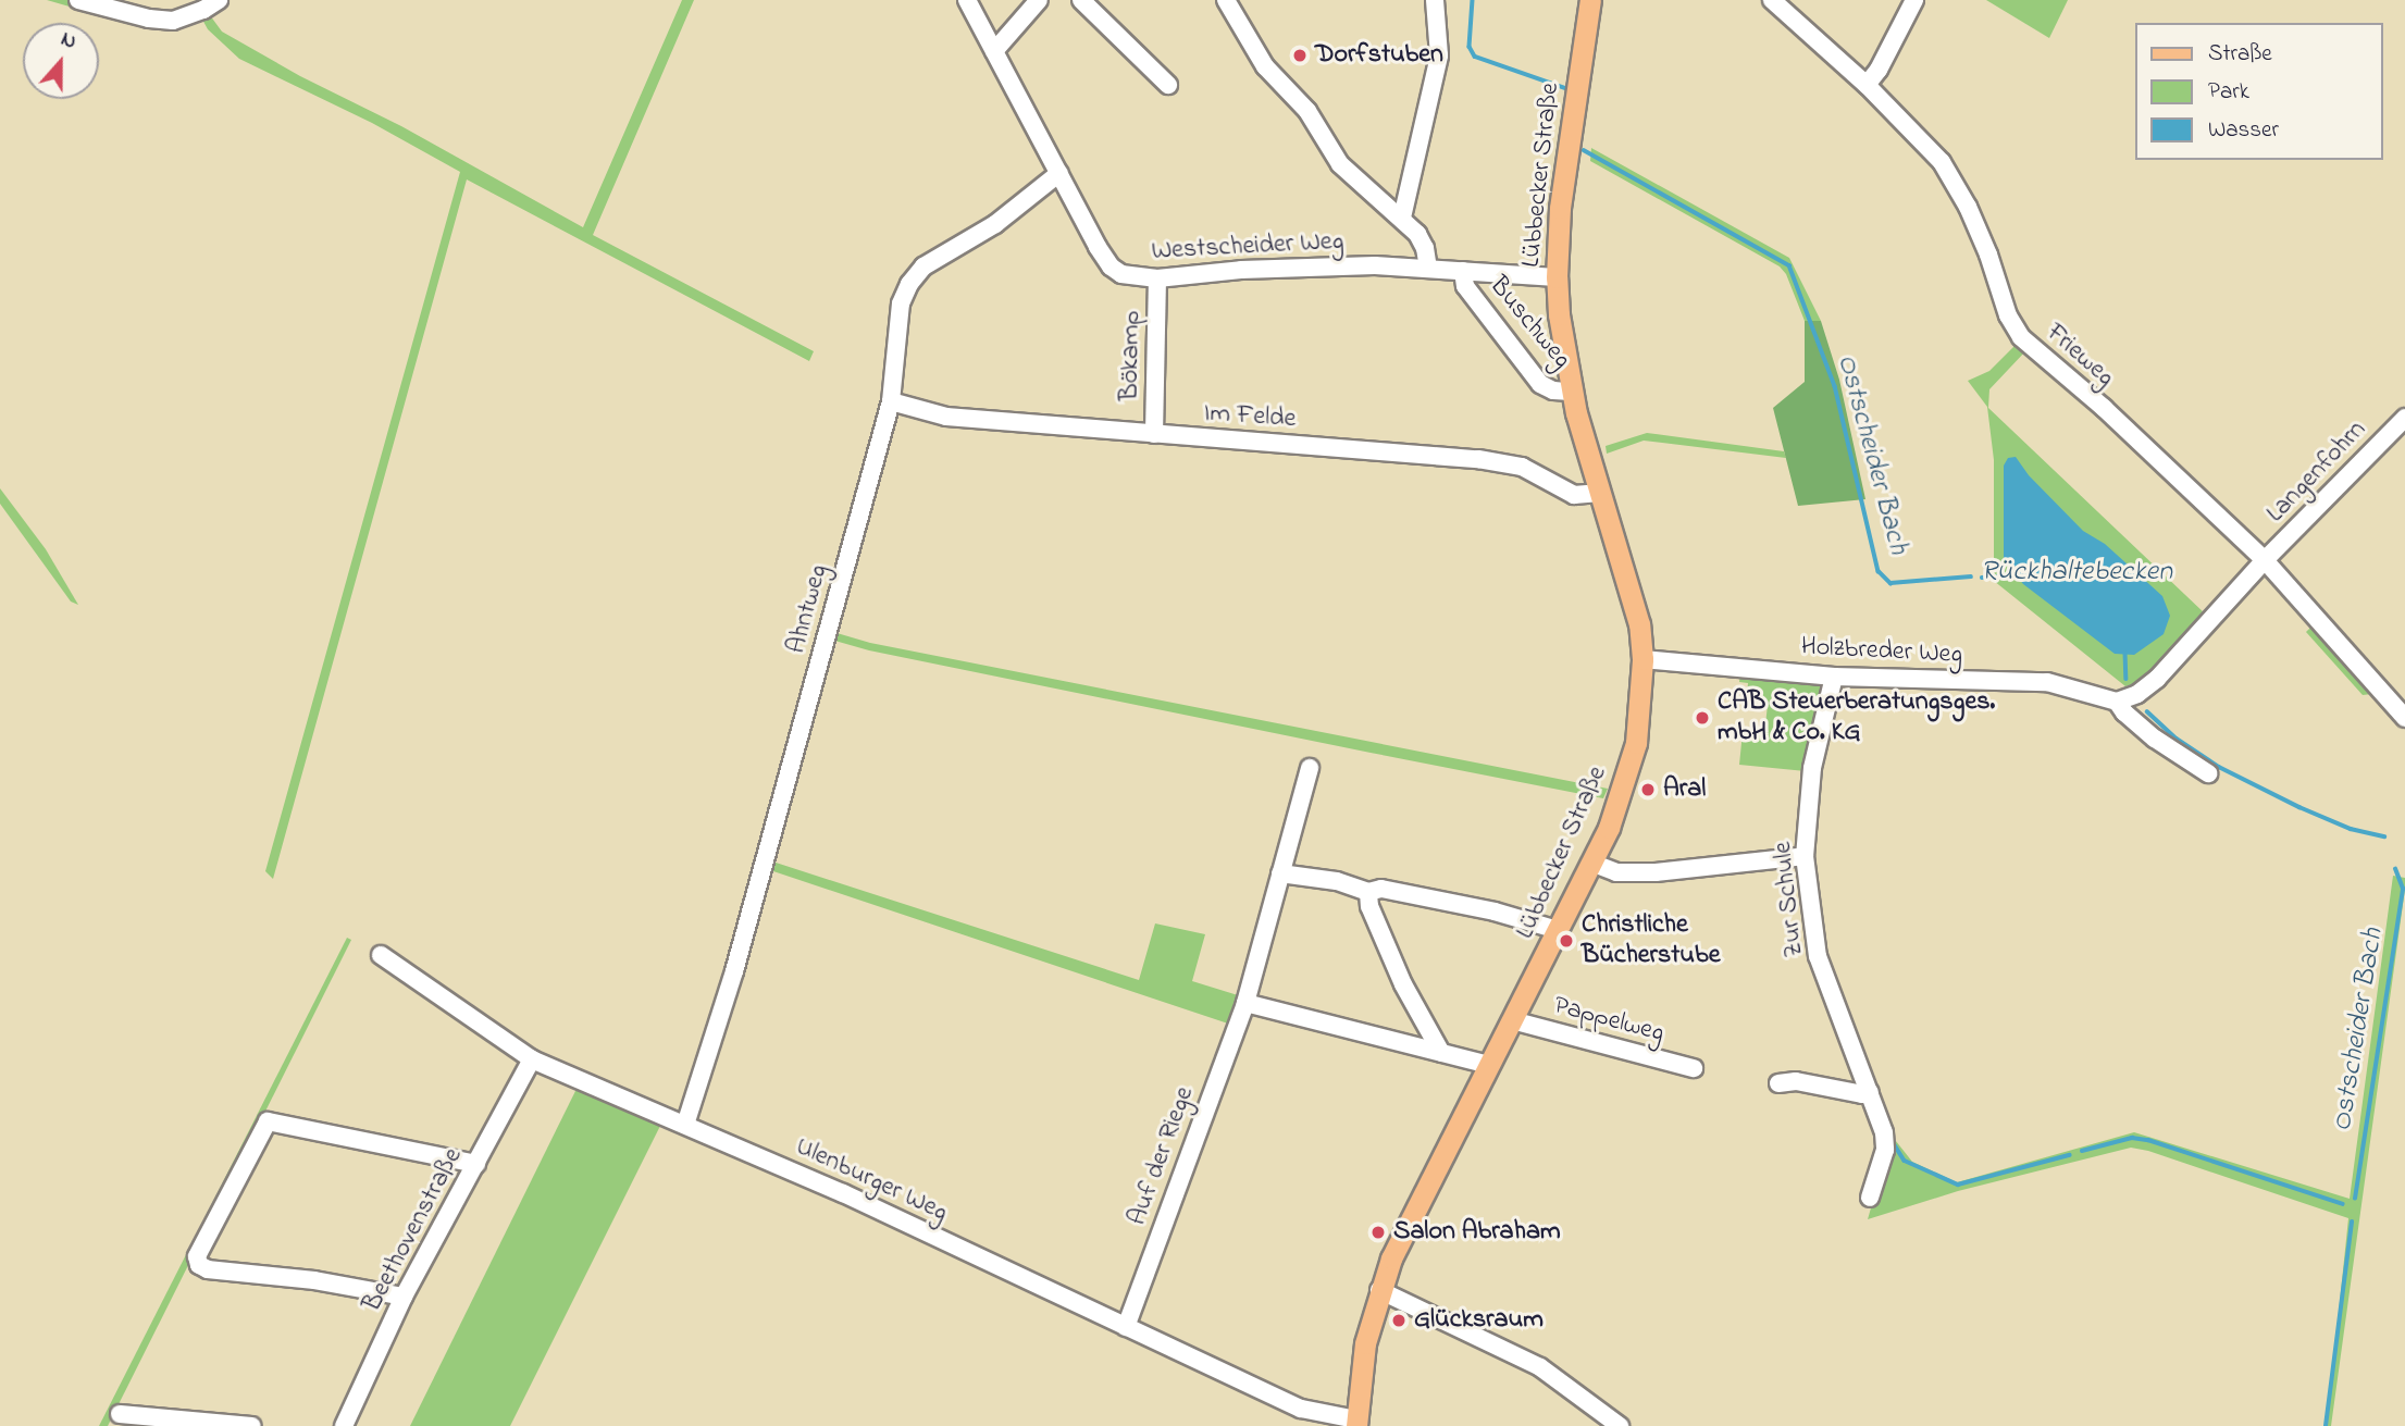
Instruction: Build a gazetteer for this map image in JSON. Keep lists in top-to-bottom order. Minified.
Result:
{"streets":{"main road":["Lübbecker Straße"],"street":["Westscheider Weg","Buschweg","Bökamp","Frieweg","Im Felde","Langenfohrn","Ahntweg","Holzbreder Weg","Zur Schule","Pappelweg","Auf der Riege","Ulenburger Weg","Beethovenstraße"]},"crossings":[["Lübbecker Straße","Westscheider Weg"],["Lübbecker Straße","Buschweg"],["Lübbecker Straße","Im Felde"],["Lübbecker Straße","Holzbreder Weg"],["Lübbecker Straße","Pappelweg"],["Lübbecker Straße","Ulenburger Weg"],["Westscheider Weg","Buschweg"],["Westscheider Weg","Bökamp"],["Westscheider Weg","Ahntweg"],["Bökamp","Im Felde"],["Frieweg","Langenfohrn"],["Im Felde","Ahntweg"],["Ahntweg","Ulenburger Weg"],["Holzbreder Weg","Zur Schule"],["Auf der Riege","Ulenburger Weg"],["Ulenburger Weg","Beethovenstraße"]],"water":["Ostscheider Bach","Rückhaltebecken"],"places":["Dorfstuben","CAB Steuerberatungsges. mbH & Co. KG","Aral","Christliche Bücherstube","Salon Abraham","Glücksraum"],"legend":["Straße","Park","Wasser"],"north":"top"}
